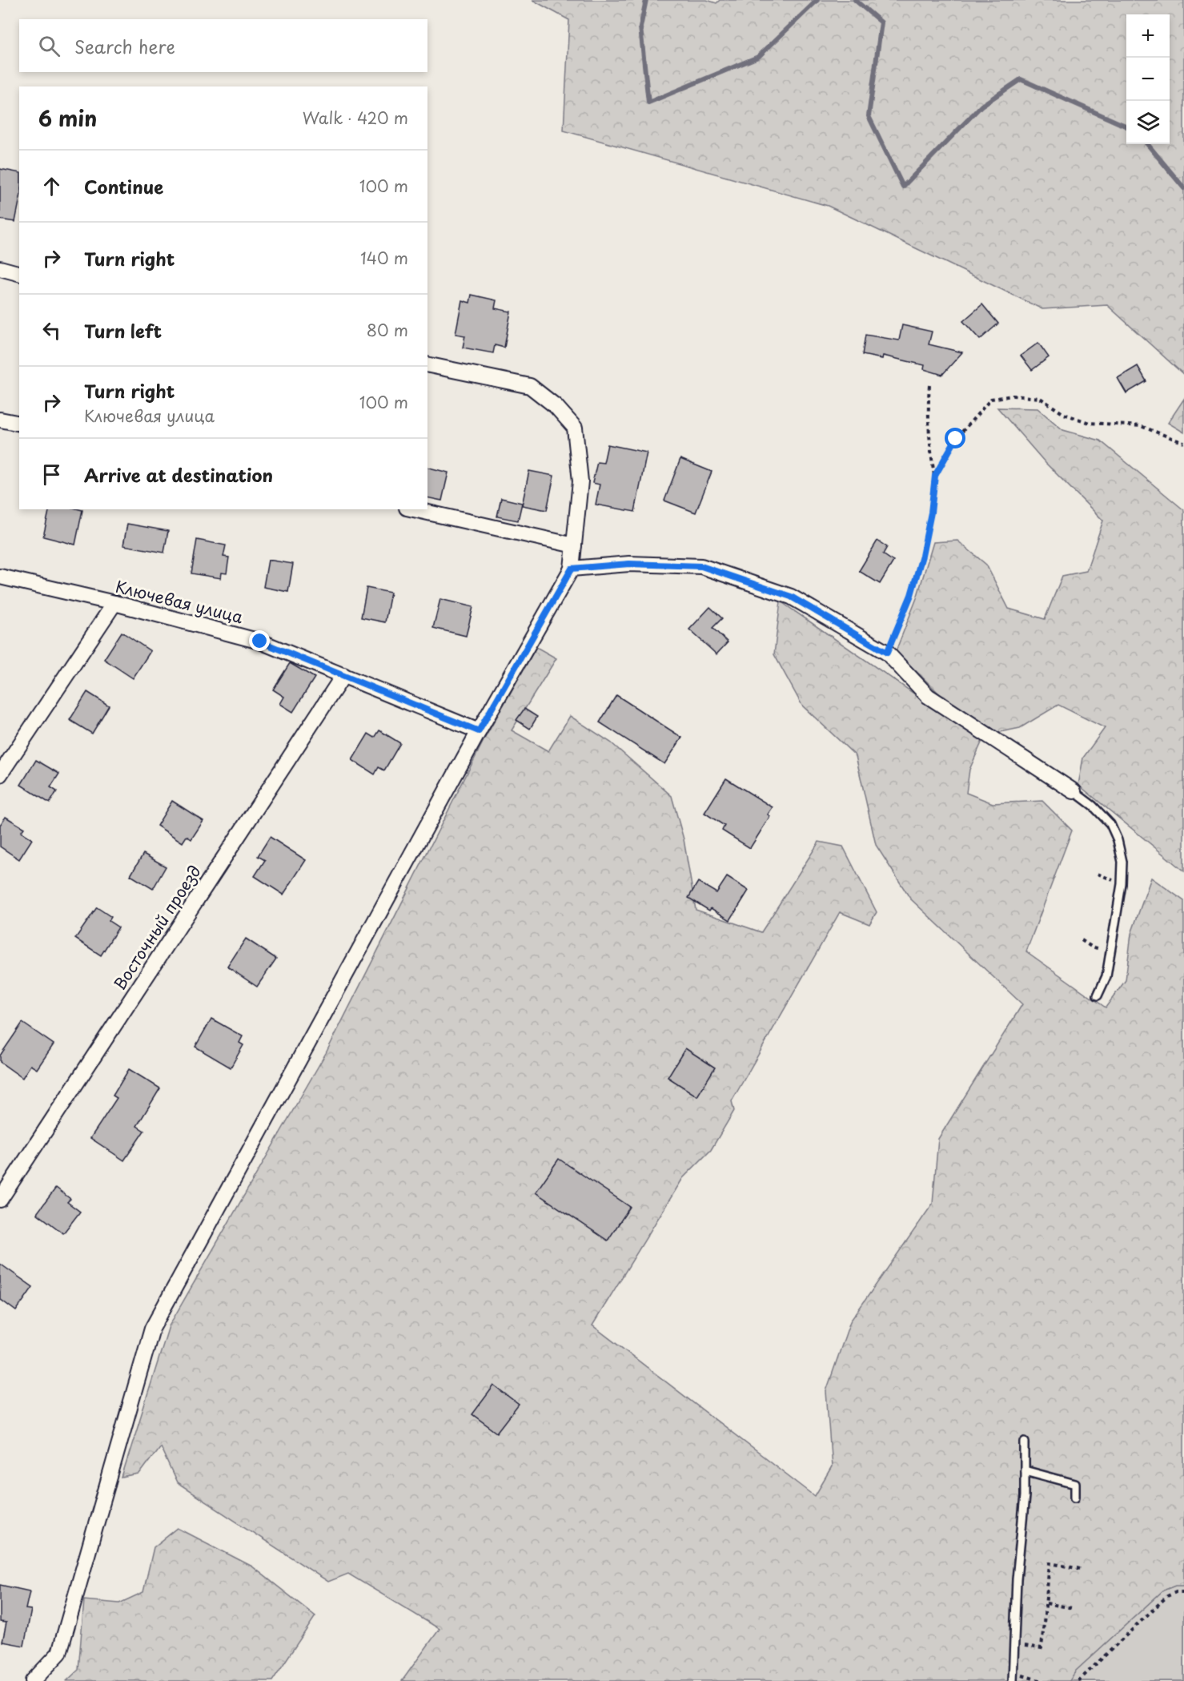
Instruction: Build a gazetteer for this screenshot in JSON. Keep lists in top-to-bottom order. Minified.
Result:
{"streets":{"street":["Ключевая улица","Восточный проезд"]},"crossings":[["Ключевая улица","Восточный проезд"]],"page":{"map_buttons":["+","−"],"search":"Search here","heading":["6 min","Walk · 420 m"],"list":[["Continue","100 m"],["Turn right","140 m"],["Turn left","80 m"],["Turn right","Ключевая улица","100 m"],"Arrive at destination"]}}
